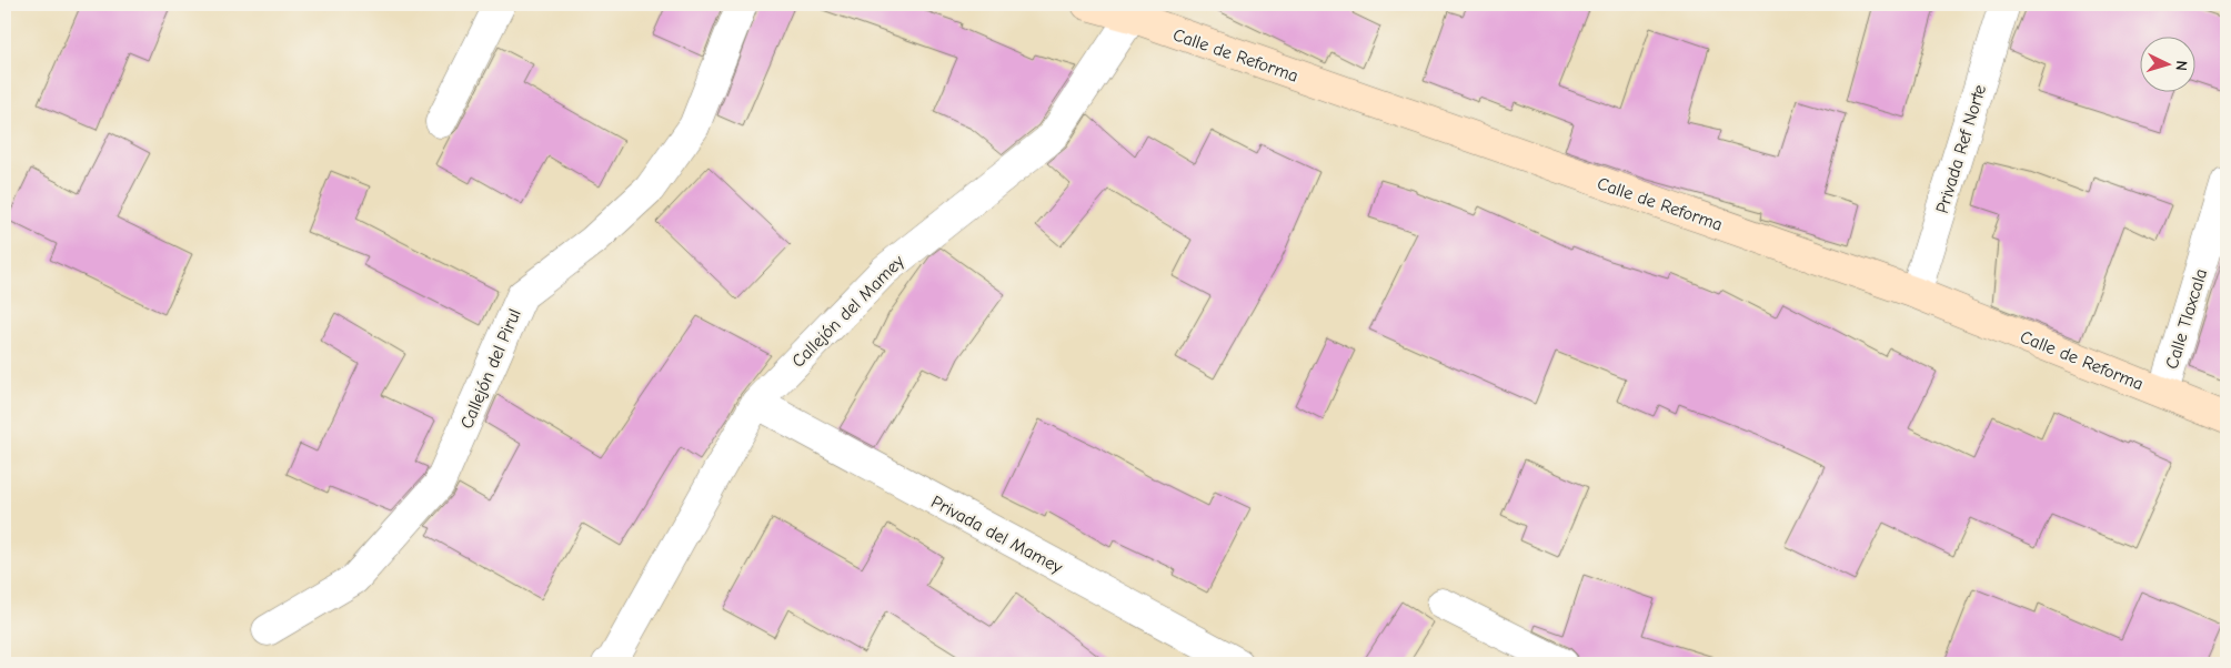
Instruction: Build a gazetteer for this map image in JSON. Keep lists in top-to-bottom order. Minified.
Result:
{"streets":{"main road":["Calle de Reforma"],"street":["Privada Ref Norte","Callejón del Mamey","Calle Tlaxcala","Callejón del Pirul","Privada del Mamey"]},"crossings":[["Calle de Reforma","Privada Ref Norte"],["Calle de Reforma","Callejón del Mamey"],["Calle de Reforma","Calle Tlaxcala"],["Callejón del Mamey","Privada del Mamey"]],"north":"right"}
